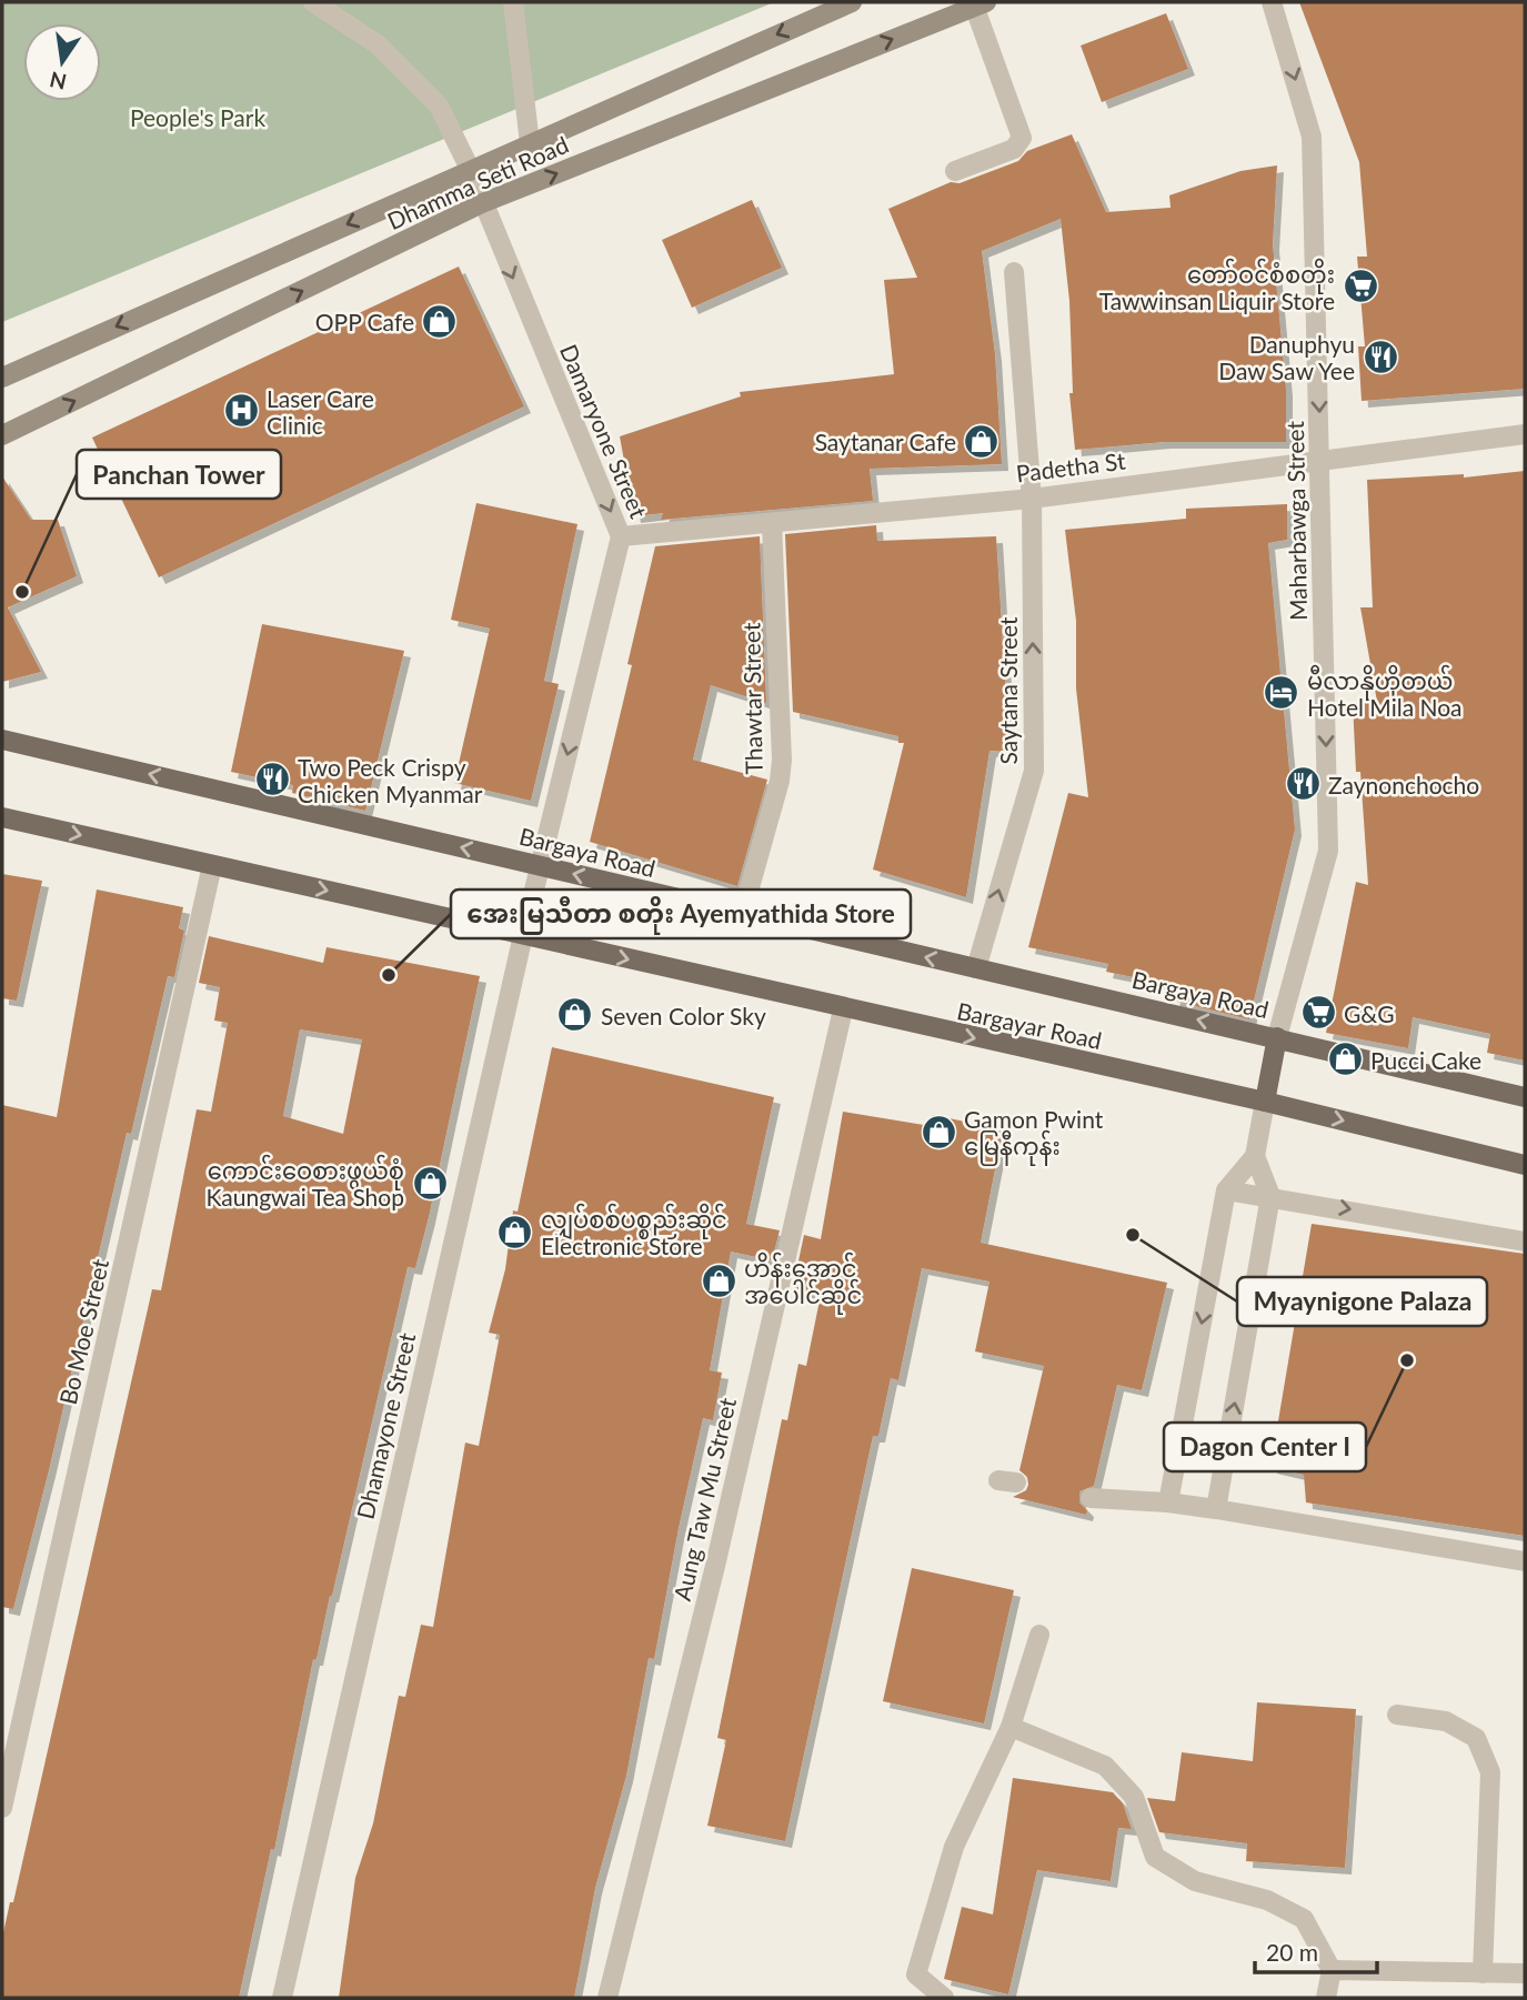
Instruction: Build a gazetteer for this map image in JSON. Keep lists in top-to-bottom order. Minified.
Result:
{"streets":{"main road":["Dhamma Seti Road","Bargaya Road","Bargayar Road"],"street":["Damaryone Street","Padetha St","Maharbawga Street","Saytana Street","Thawtar Street","Bo Moe Street","Dhamayone Street","Aung Taw Mu Street"]},"crossings":[["Dhamma Seti Road","Damaryone Street"],["Damaryone Street","Padetha St"],["Damaryone Street","Bargaya Road"],["Damaryone Street","Dhamayone Street"],["Padetha St","Maharbawga Street"],["Padetha St","Saytana Street"],["Padetha St","Thawtar Street"],["Maharbawga Street","Bargaya Road"],["Saytana Street","Bargaya Road"],["Thawtar Street","Bargaya Road"],["Bargaya Road","Dhamayone Street"],["Bargayar Road","Dhamayone Street"],["Bargayar Road","Aung Taw Mu Street"]],"one_way":["Damaryone Street","Maharbawga Street","Saytana Street","Bargayar Road"],"parks":["People's Park"],"places":{"supermarket":["တော်ဝင်စံစတိုး Tawwinsan Liquir Store","G&G"],"shop":["OPP Cafe","Saytanar Cafe","Seven Color Sky","Pucci Cake","Gamon Pwint မြေနီကုန်း","ကောင်းဝေစားဖွယ်စုံ Kaungwai Tea Shop","လျှပ်စစ်ပစ္စည်းဆိုင် Electronic Store","ဟိန်းအောင် အပေါင်ဆိုင်"],"restaurant":["Danuphyu Daw Saw Yee","Two Peck Crispy Chicken Myanmar","Zaynonchocho"],"hospital":["Laser Care Clinic"],"other":["Panchan Tower","အေးမြသီတာ စတိုး Ayemyathida Store","Myaynigone Palaza","Dagon Center I"],"hotel":["မီလာနိုဟိုတယ် Hotel Mila Noa"]},"scale_bar":"20 m","north":"bottom"}
